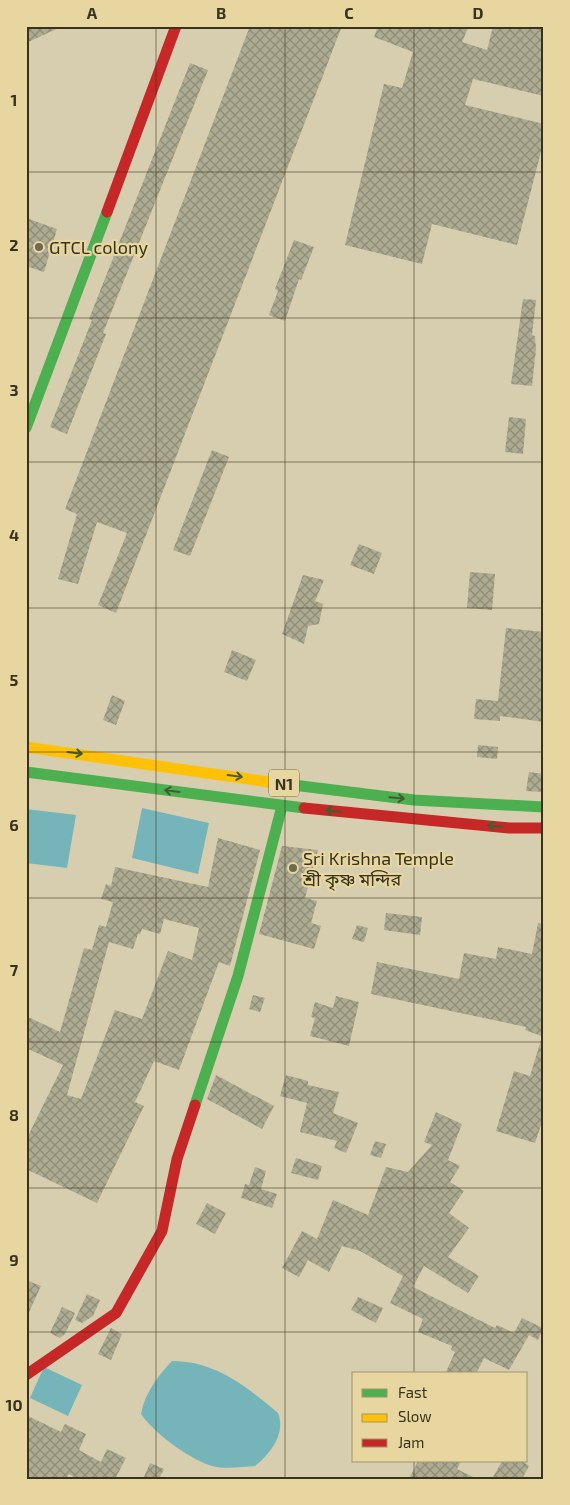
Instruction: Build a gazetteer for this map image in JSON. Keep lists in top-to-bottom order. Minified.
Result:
{"streets":{"main road":["N1"]},"places":["GTCL colony","Sri Krishna Temple শ্রী কৃষ্ণ মন্দির"],"legend":["Fast","Slow","Jam"],"grid":{"columns":["A","B","C","D"],"rows":["1","2","3","4","5","6","7","8","9","10"]}}
